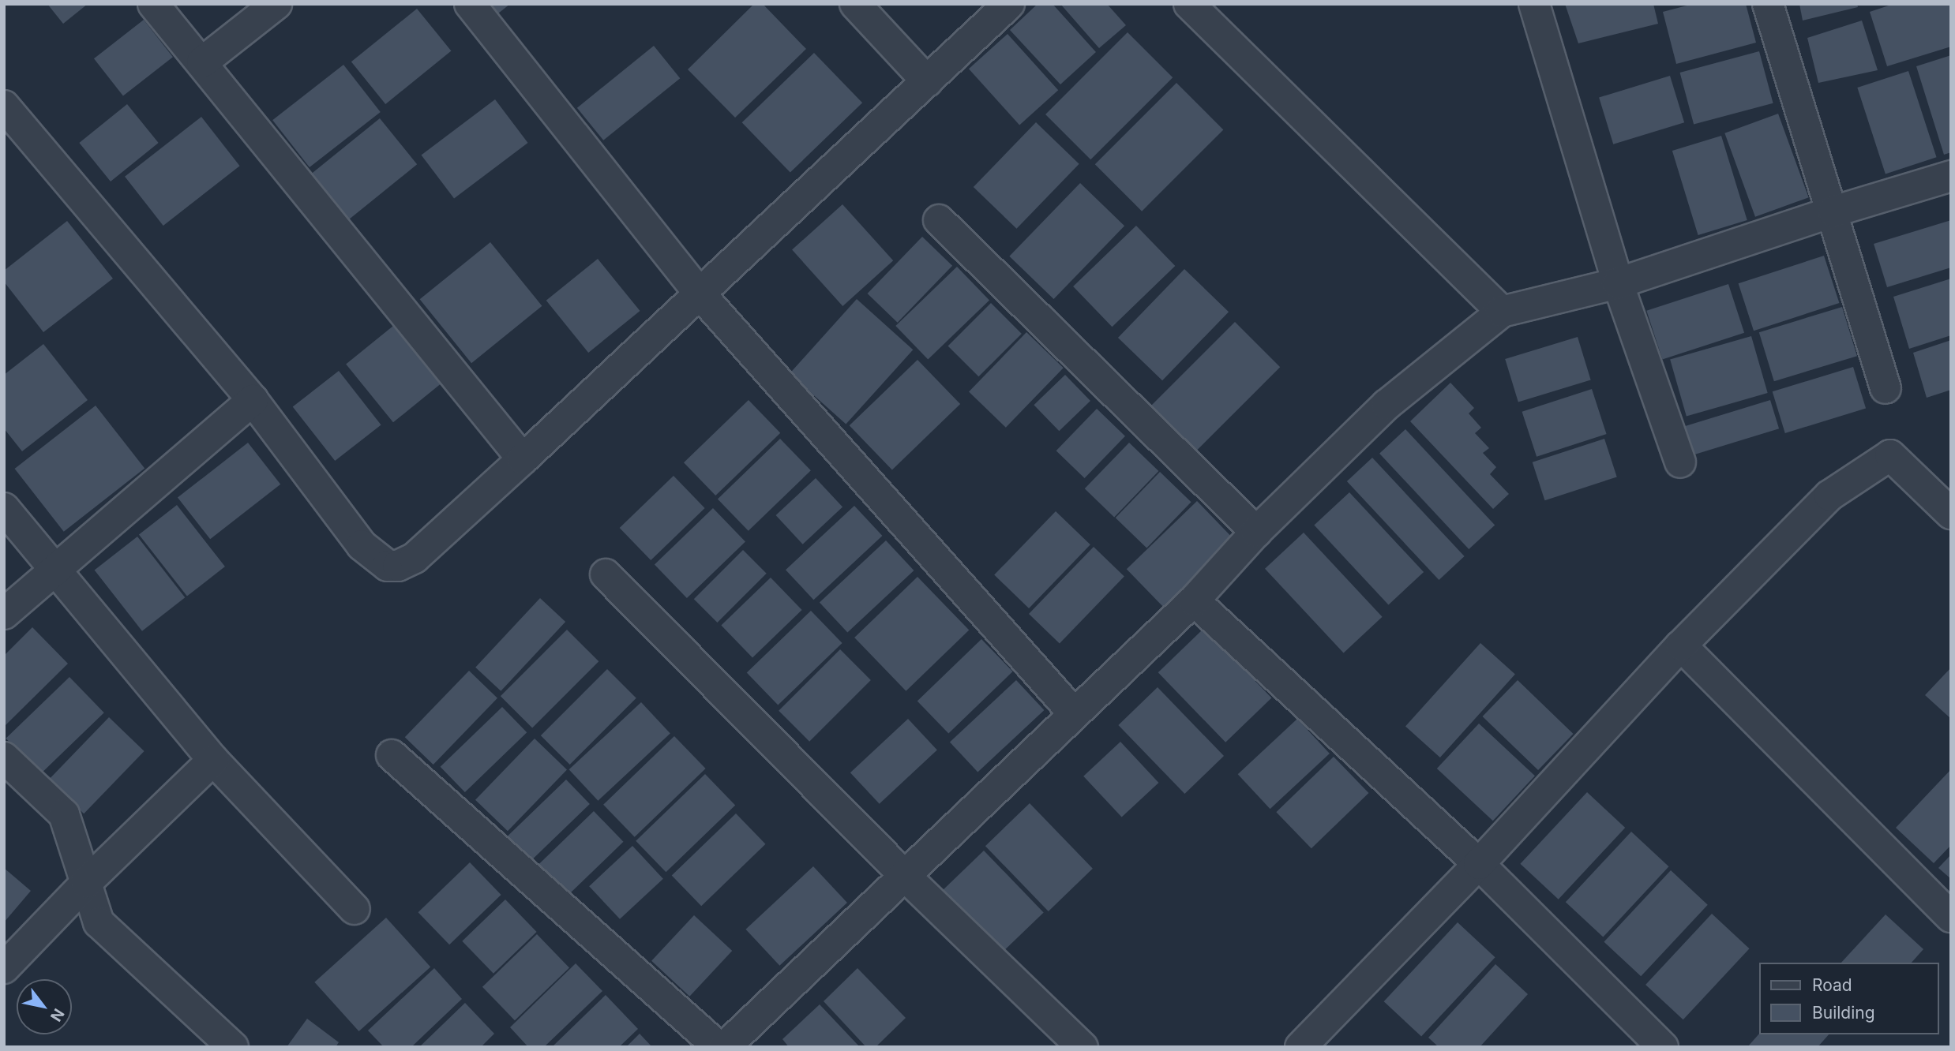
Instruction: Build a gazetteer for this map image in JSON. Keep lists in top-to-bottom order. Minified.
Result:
{"legend":["Road","Building"],"north":"bottom right"}
